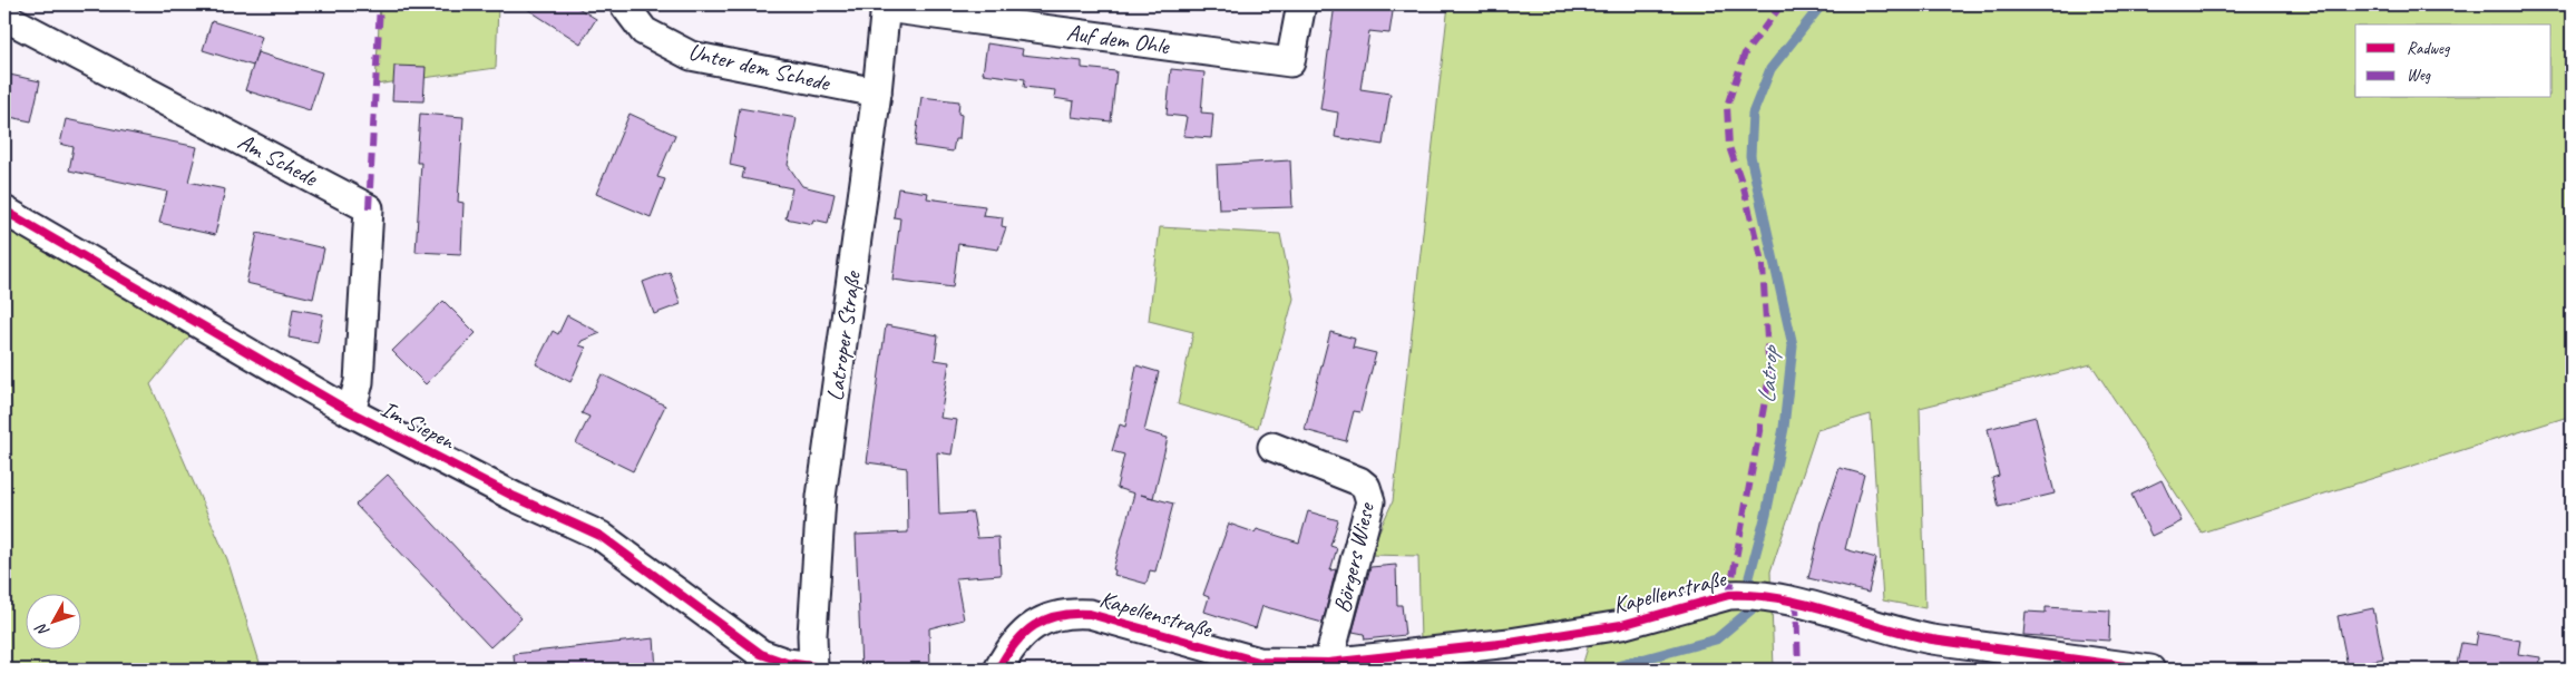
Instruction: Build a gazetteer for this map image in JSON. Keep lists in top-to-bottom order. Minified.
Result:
{"streets":{"street":["Auf dem Ohle","Unter dem Schede","Am Schede","Latroper Straße","Im Siepen","Börgers Wiese","Kapellenstraße"]},"crossings":[["Auf dem Ohle","Latroper Straße"],["Unter dem Schede","Latroper Straße"],["Am Schede","Im Siepen"],["Latroper Straße","Im Siepen"],["Börgers Wiese","Kapellenstraße"]],"water":["Latrop"],"legend":["Radweg","Weg"],"north":"bottom left"}
